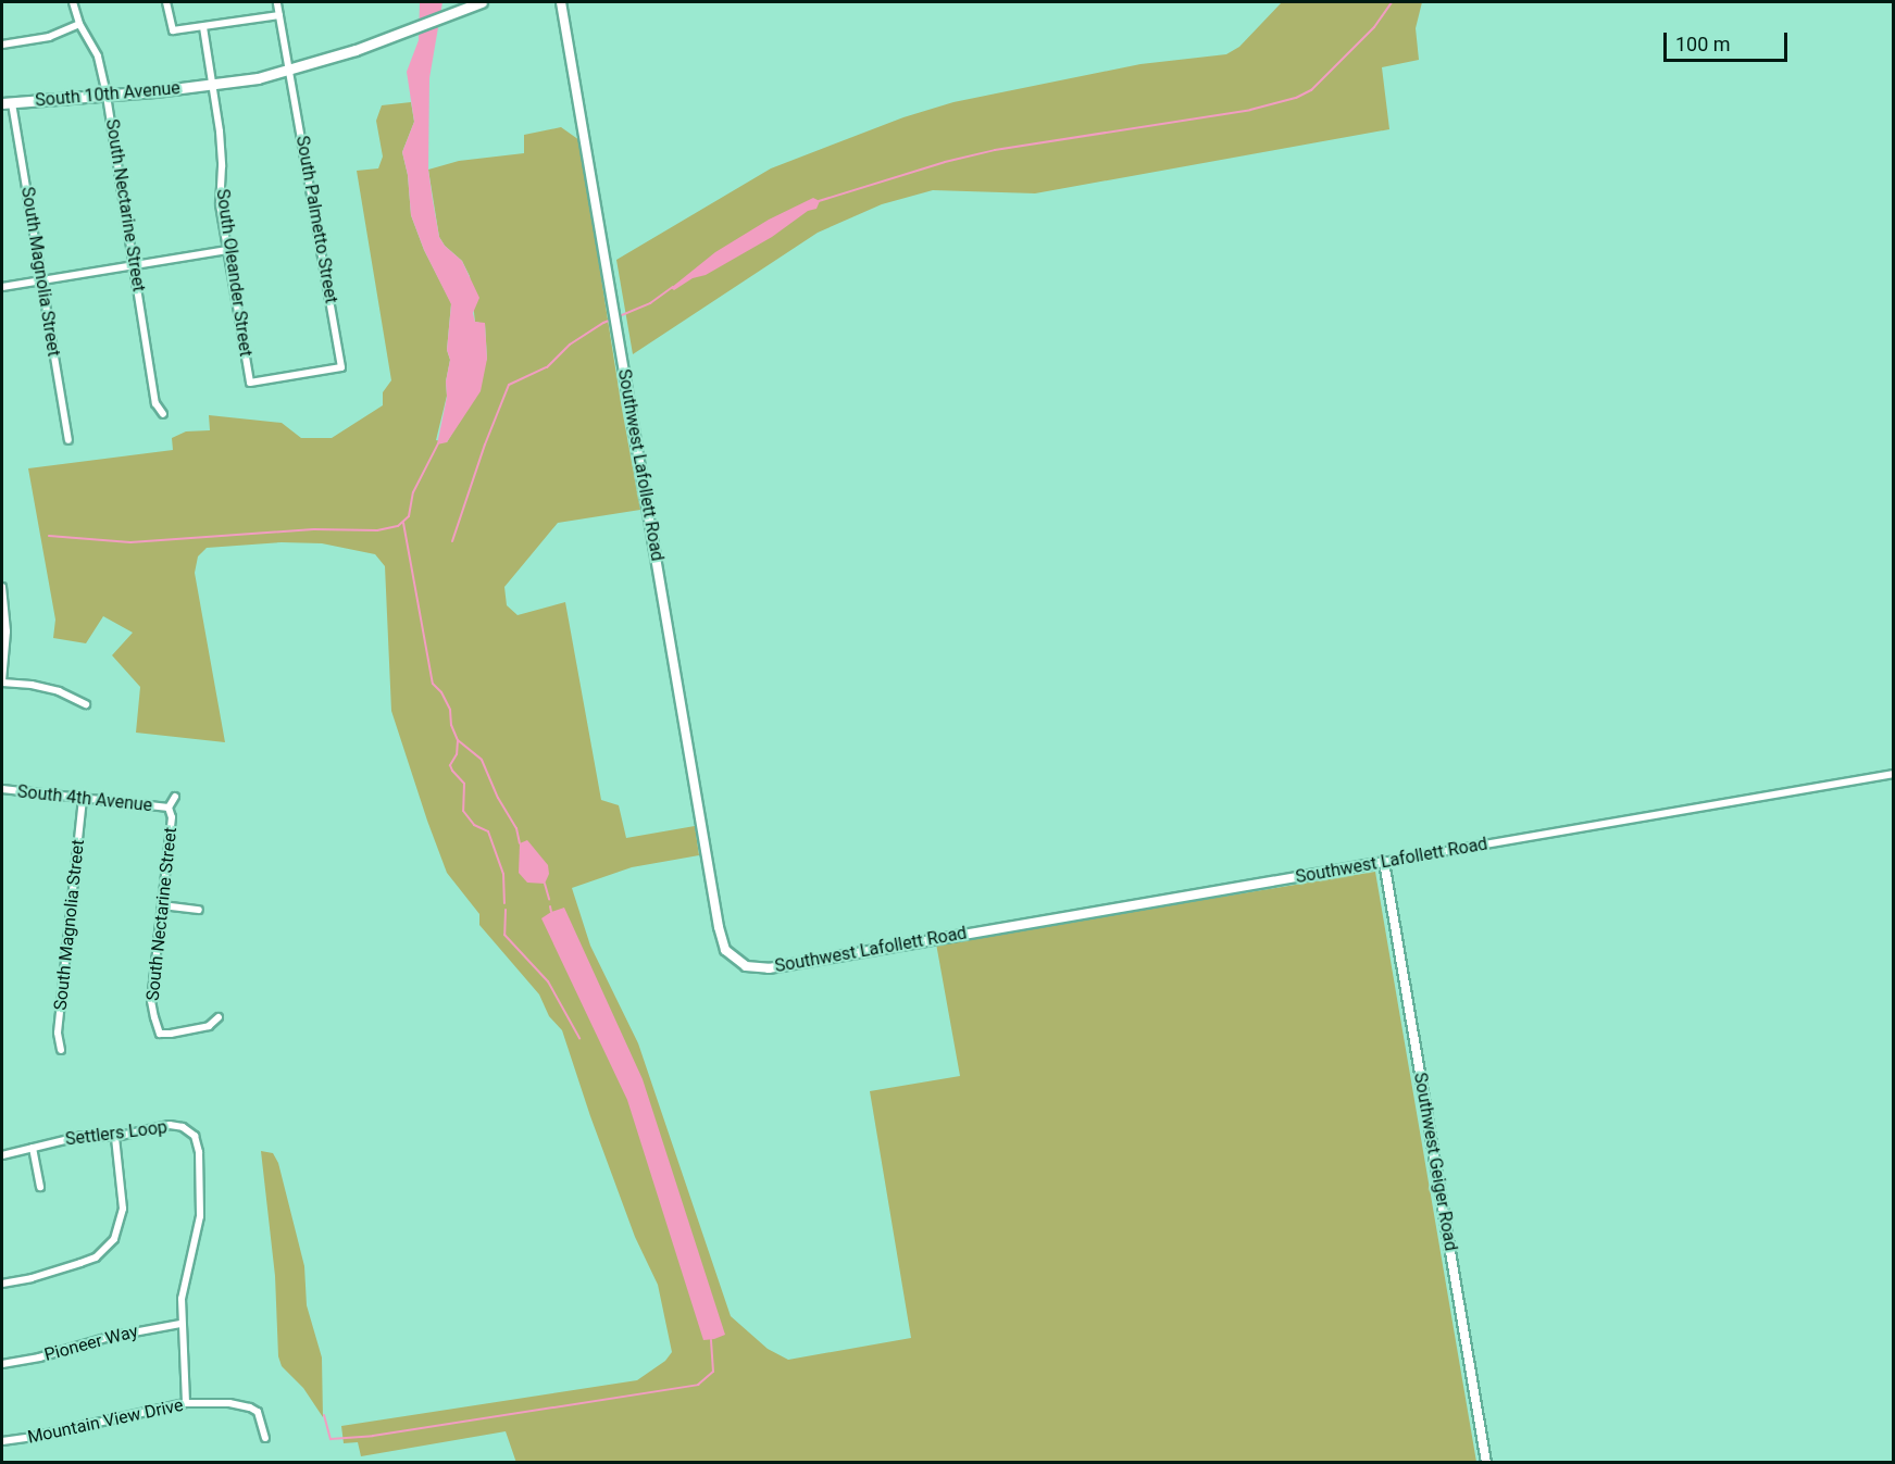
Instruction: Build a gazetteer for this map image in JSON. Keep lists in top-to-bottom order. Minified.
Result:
{"streets":{"main road":["South 10th Avenue"],"street":["South Nectarine Street","South Palmetto Street","South Magnolia Street","South Oleander Street","Southwest Lafollett Road","South 4th Avenue","Settlers Loop","Southwest Geiger Road","Pioneer Way","Mountain View Drive"]},"crossings":[["South 10th Avenue","South Nectarine Street"],["South 10th Avenue","South Palmetto Street"],["South 10th Avenue","South Magnolia Street"],["South 10th Avenue","South Oleander Street"],["South Nectarine Street","South 4th Avenue"],["South Palmetto Street","South Oleander Street"],["South Magnolia Street","South 4th Avenue"],["Southwest Lafollett Road","Southwest Geiger Road"],["Settlers Loop","Pioneer Way"],["Settlers Loop","Mountain View Drive"]],"scale_bar":"100 m"}
